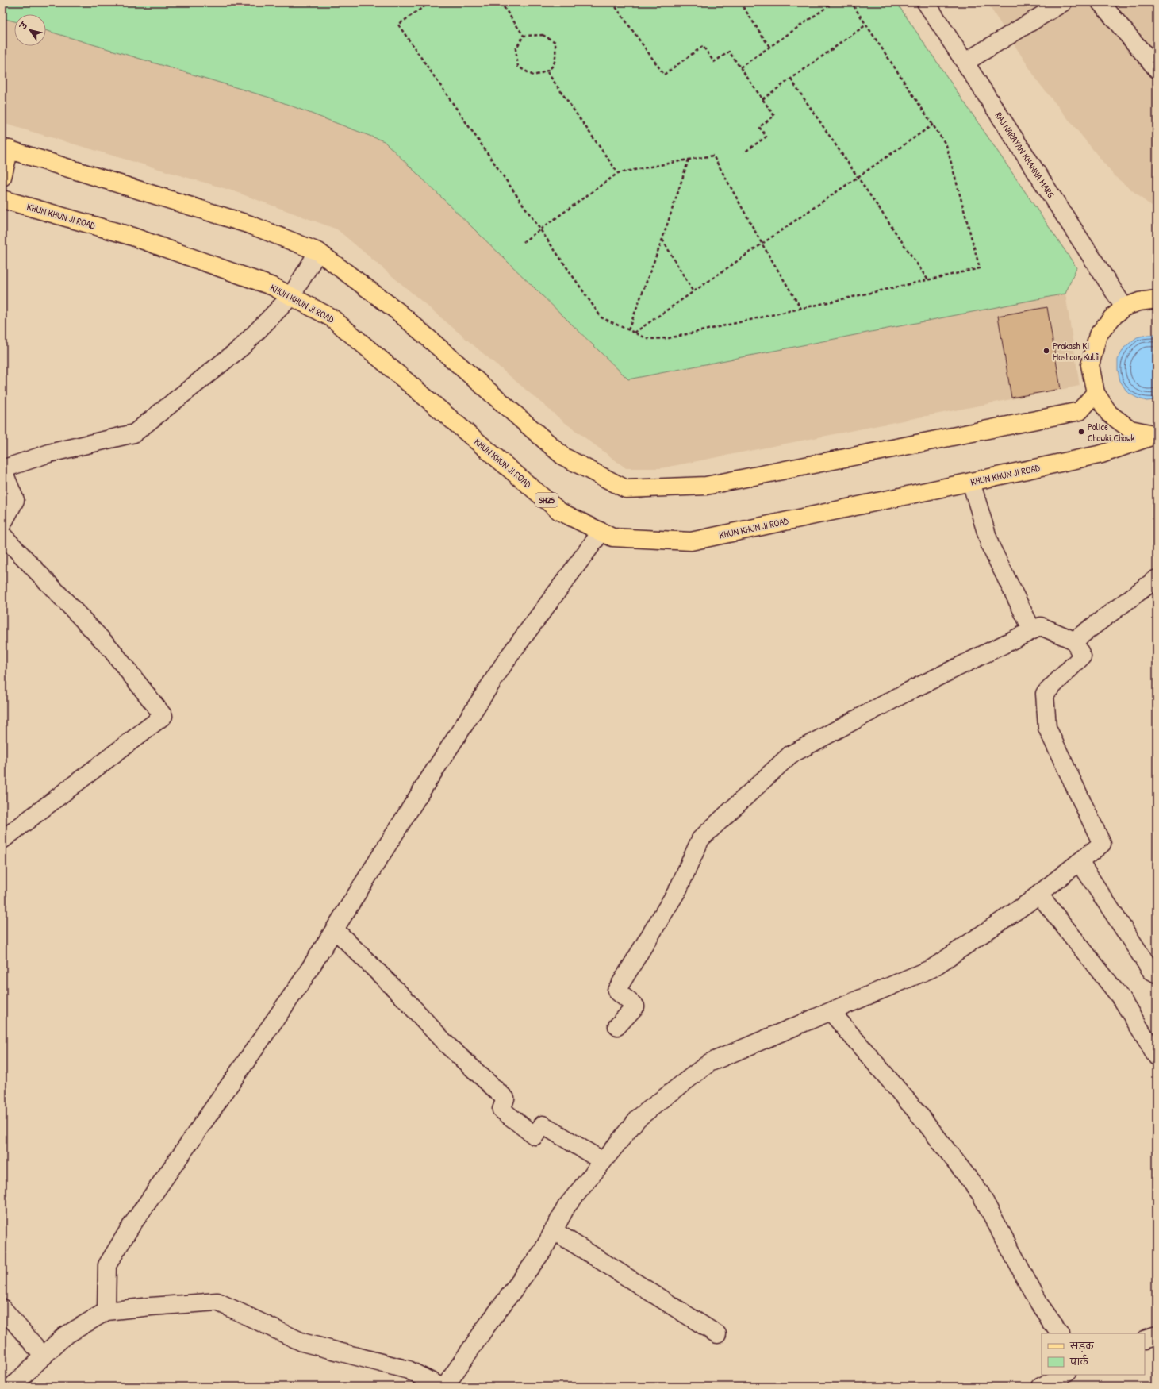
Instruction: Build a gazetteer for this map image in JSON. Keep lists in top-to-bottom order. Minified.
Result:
{"streets":{"main road":["KHUN KHUN JI ROAD","SH25"],"street":["RAJ NARAYAN KHANNA MARG"]},"crossings":[["RAJ NARAYAN KHANNA MARG","SH25"],["KHUN KHUN JI ROAD","SH25"]],"places":["Prakash Ki Mashoor Kulfi","Police Chowki Chowk"],"legend":["सड़क","पार्क"],"north":"top left"}
